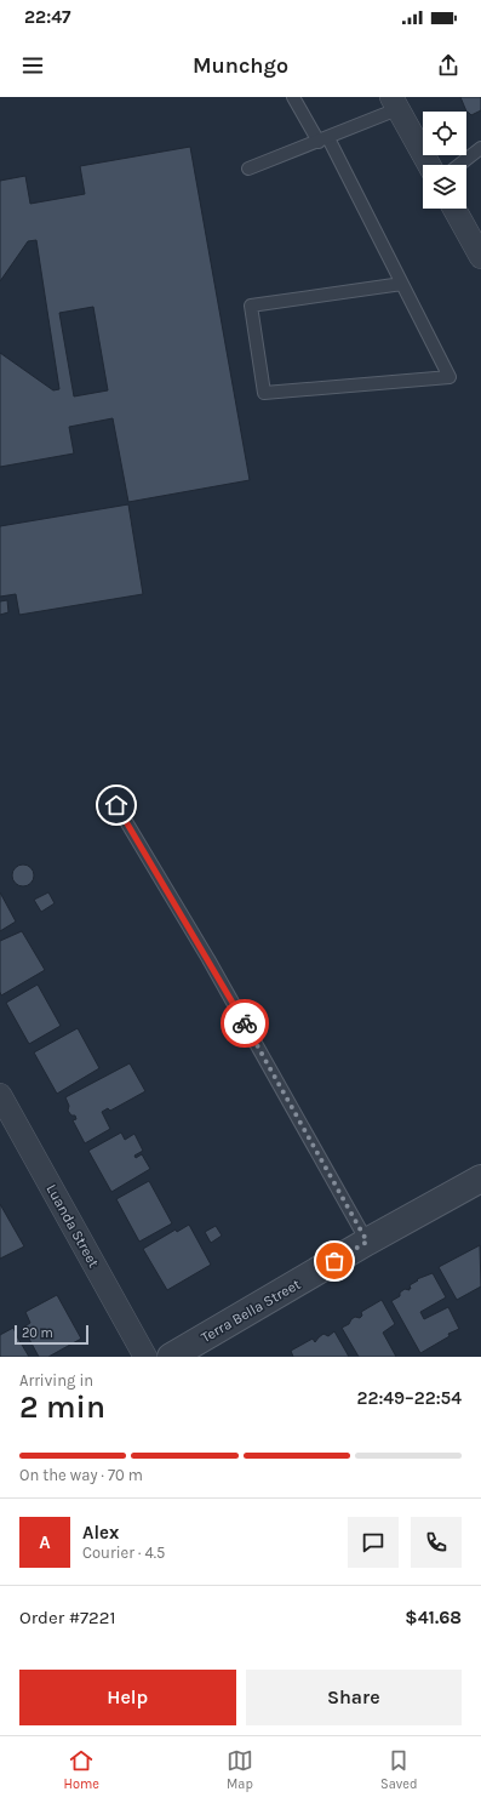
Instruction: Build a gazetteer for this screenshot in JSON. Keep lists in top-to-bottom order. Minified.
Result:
{"streets":{"street":["Luanda Street","Terra Bella Street"]},"scale_bar":"20 m","page":{"status":"22:47","header":"Munchgo","scale":"20 m","heading":["2 min","Arriving in","22:49–22:54"],"panel":["Alex","Courier · 4.5","Order #7221","$41.68"],"bar":"On the way · 70 m","round":"A","buttons":["Help","Share"],"tabs":["Home","Map","Saved"]}}
